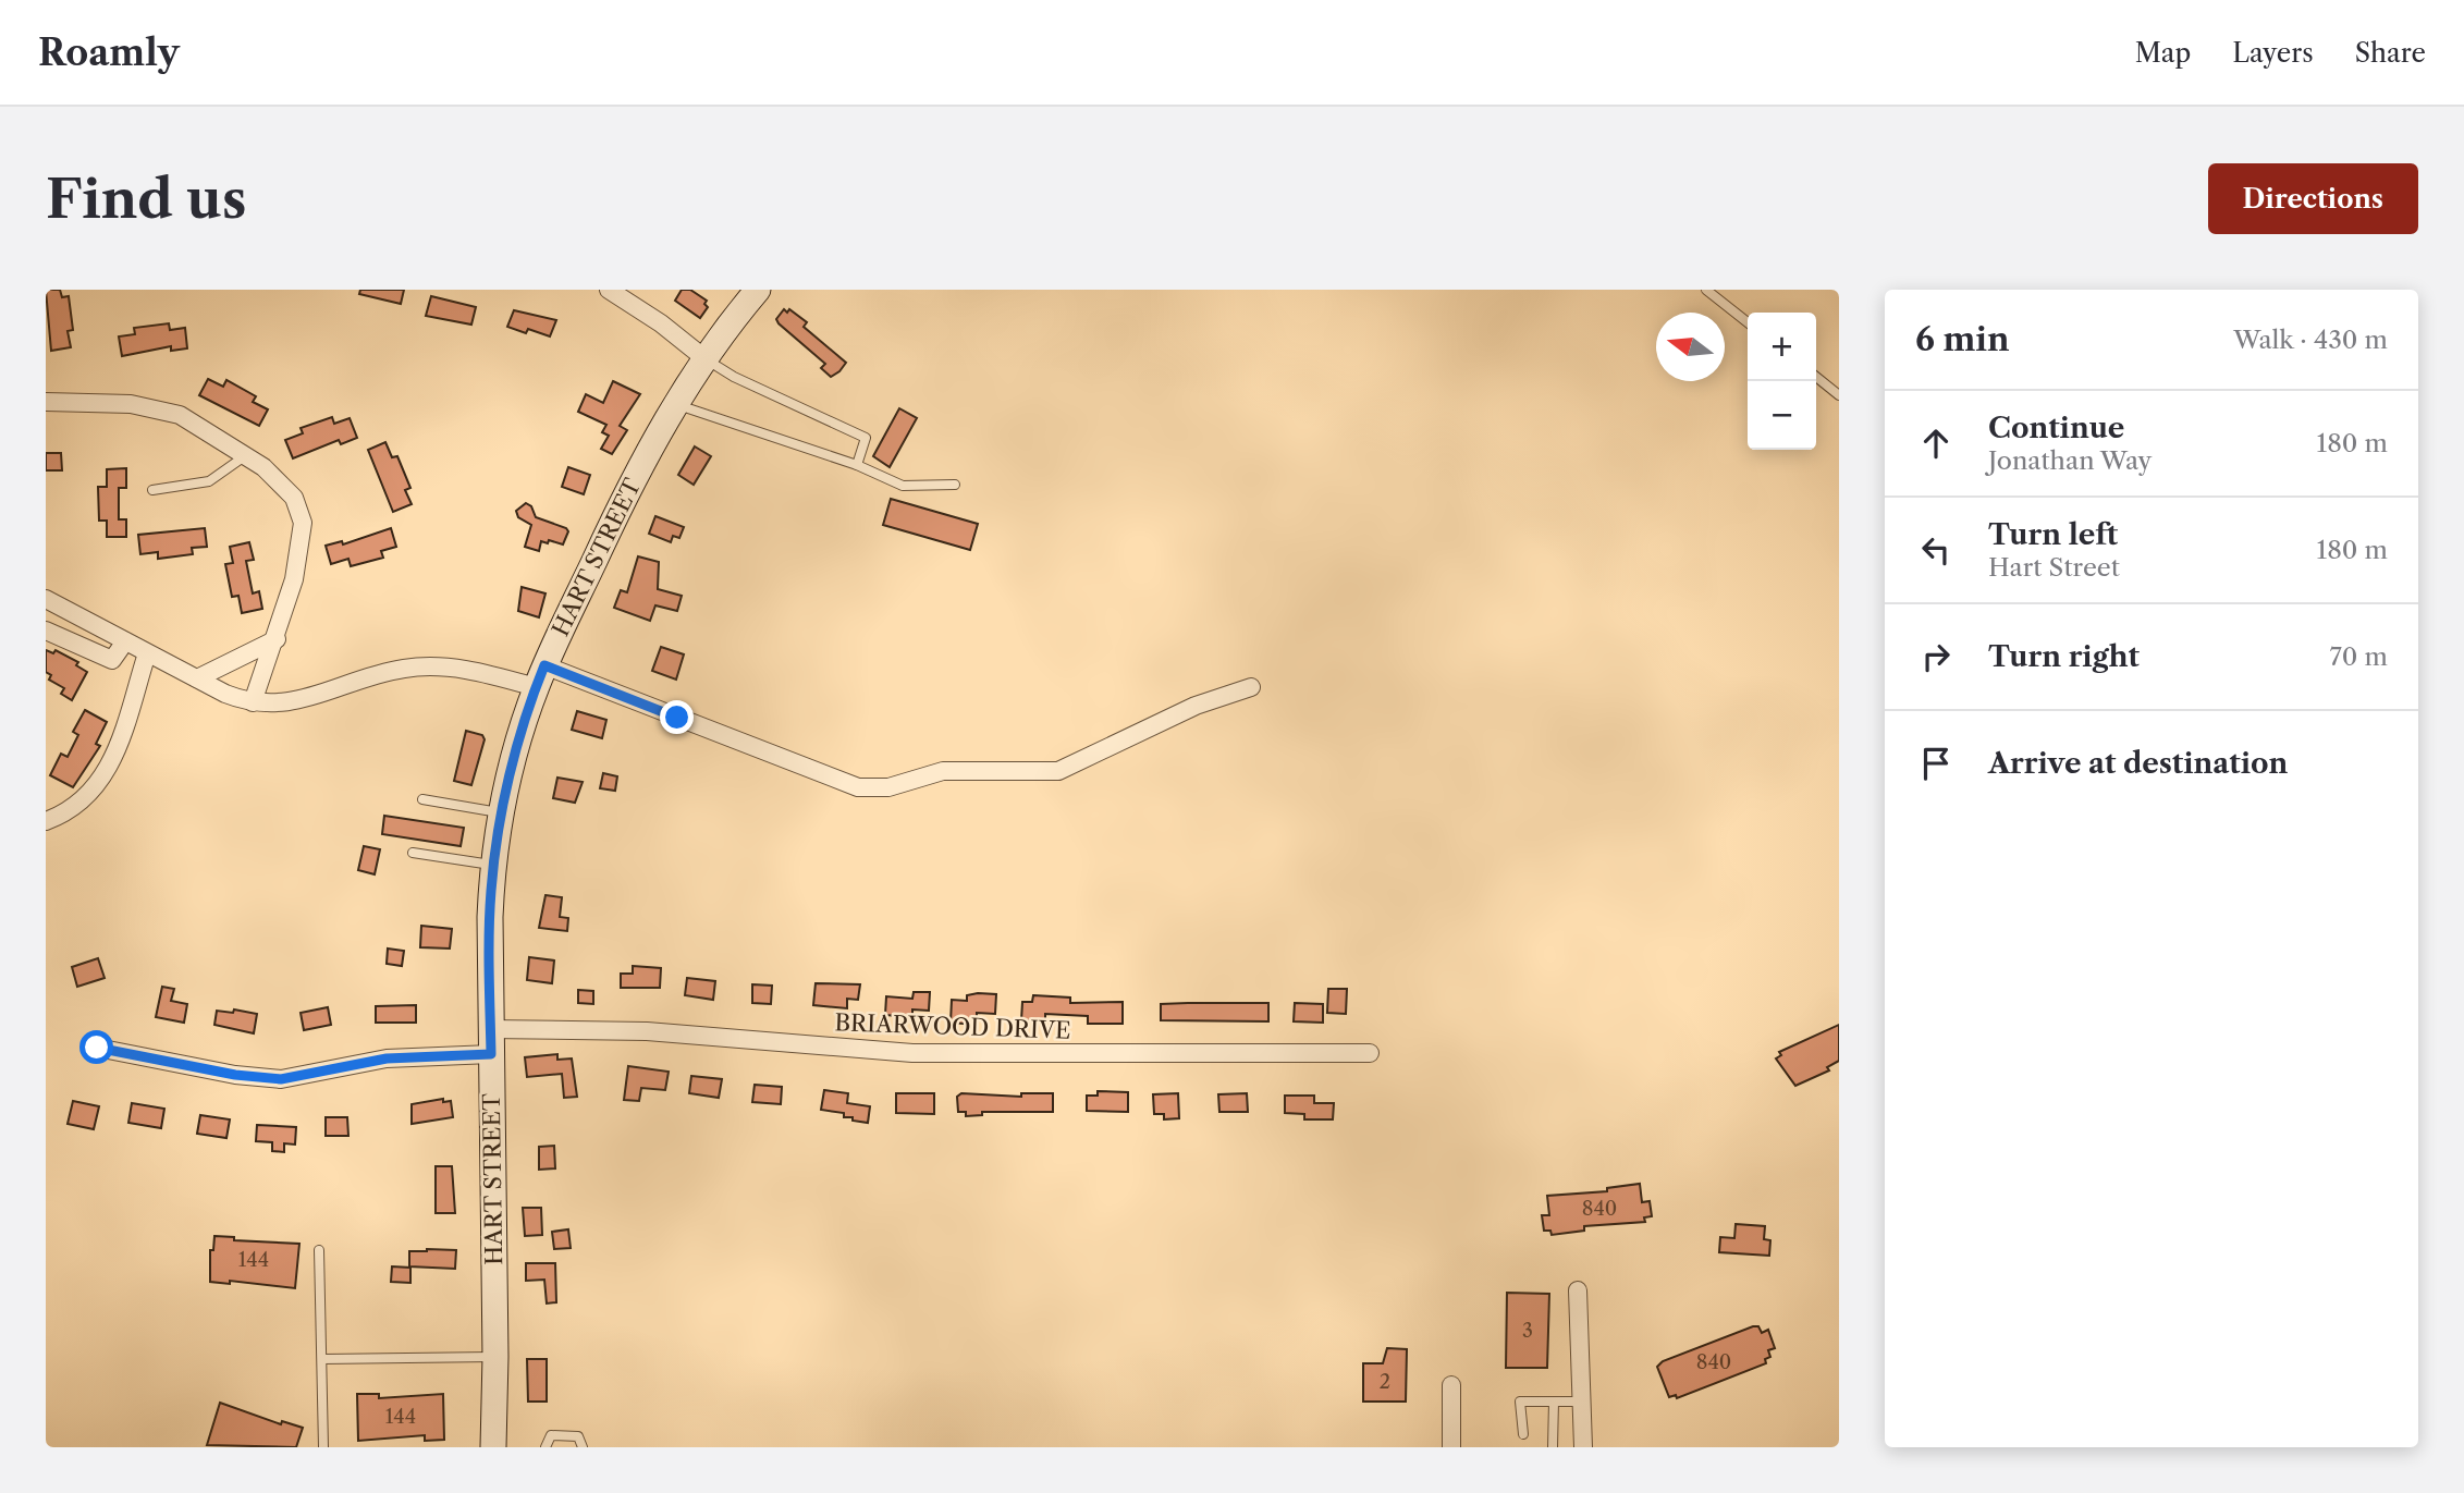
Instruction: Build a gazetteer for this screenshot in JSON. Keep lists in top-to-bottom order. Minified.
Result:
{"streets":{"street":["HART STREET","BRIARWOOD DRIVE"]},"crossings":[["HART STREET","BRIARWOOD DRIVE"]],"house_numbers":["840","144","3","840","2","144"],"north":"left","page":{"header":"Roamly","nav":["Map","Layers","Share"],"buttons":"Directions","title":"Find us","heading":["6 min","Walk · 430 m"],"map_buttons":["+","−"],"list":[["Continue","Jonathan Way","180 m"],["Turn left","Hart Street","180 m"],["Turn right","70 m"],"Arrive at destination"]}}
